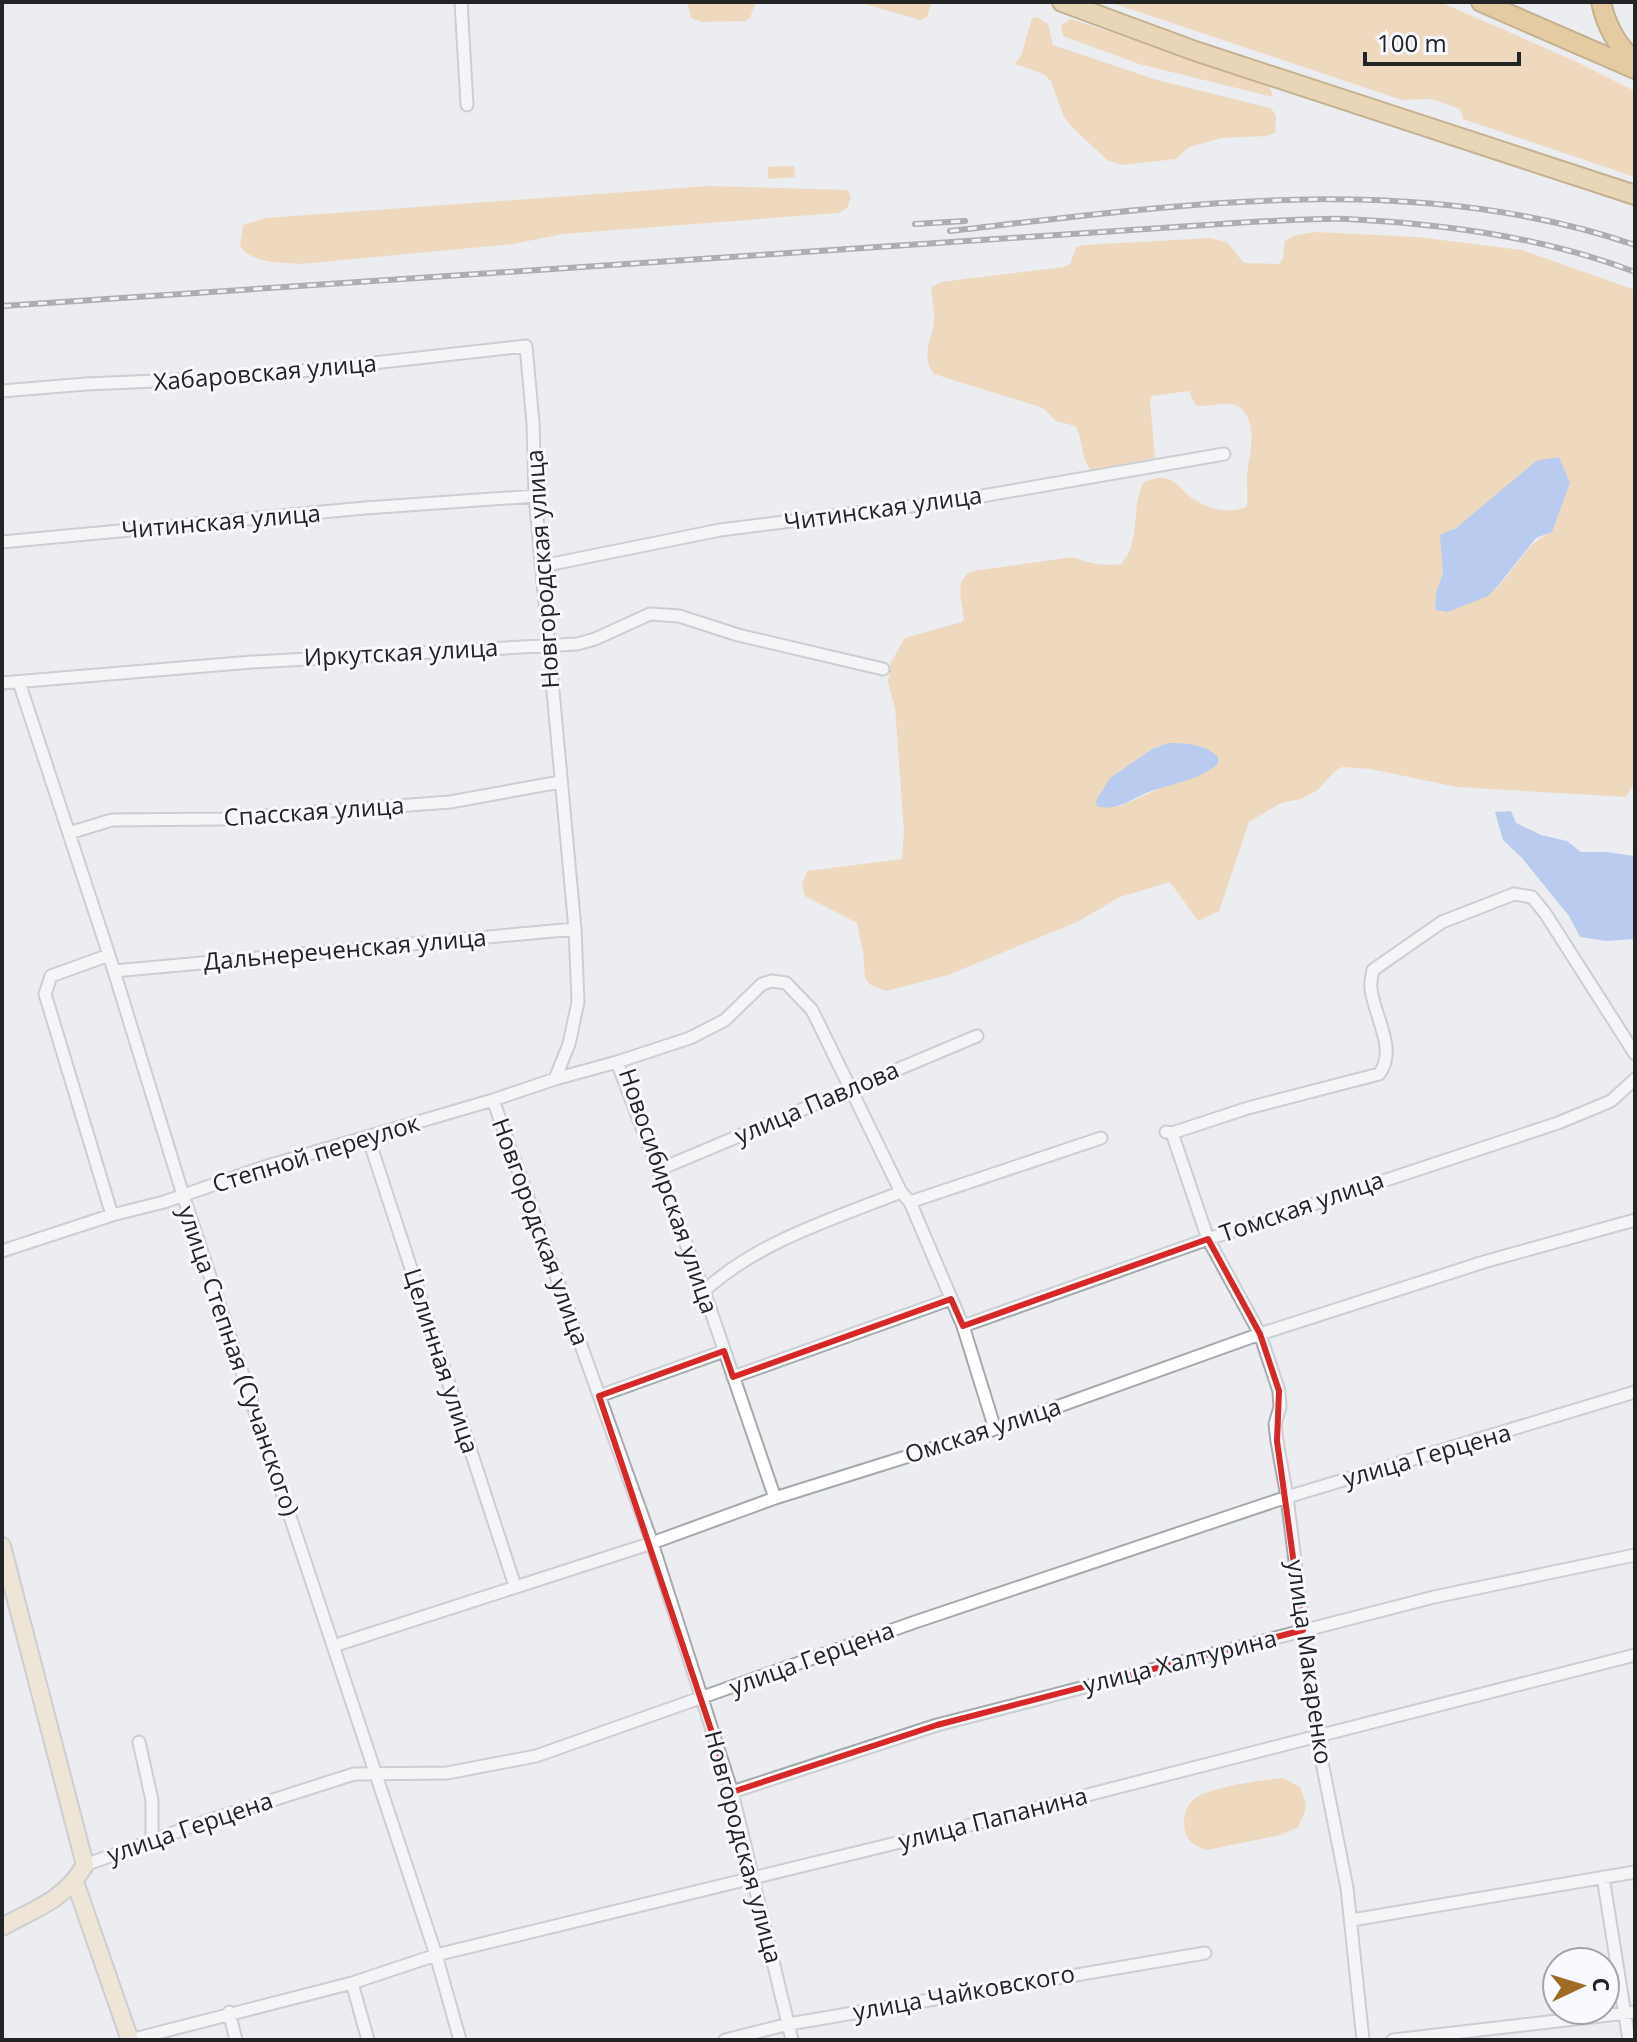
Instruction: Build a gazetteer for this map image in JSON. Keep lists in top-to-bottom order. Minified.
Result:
{"streets":{"main road":["улица Герцена"],"street":["Хабаровская улица","Читинская улица","Новгородская улица","Иркутская улица","Спасская улица","Дальнереченская улица","улица Павлова","Степной переулок","Новосибирская улица","Томская улица","улица Степная (Сучанского)","Целинная улица","Омская улица","улица Халтурина","улица Макаренко","улица Папанина","улица Чайковского"]},"crossings":[["Хабаровская улица","Новгородская улица"],["Читинская улица","Новгородская улица"],["Новгородская улица","Иркутская улица"],["Новгородская улица","Спасская улица"],["Новгородская улица","Дальнереченская улица"],["Новгородская улица","Степной переулок"],["Новгородская улица","Омская улица"],["Новгородская улица","улица Герцена"],["Новгородская улица","улица Халтурина"],["Новгородская улица","улица Папанина"],["Новгородская улица","улица Чайковского"],["Иркутская улица","улица Степная (Сучанского)"],["Спасская улица","улица Степная (Сучанского)"],["Дальнереченская улица","улица Степная (Сучанского)"],["улица Павлова","Новосибирская улица"],["Степной переулок","улица Степная (Сучанского)"],["Степной переулок","Целинная улица"],["Новосибирская улица","Омская улица"],["Томская улица","улица Макаренко"],["улица Степная (Сучанского)","Омская улица"],["улица Степная (Сучанского)","улица Герцена"],["улица Степная (Сучанского)","улица Папанина"],["Целинная улица","Омская улица"],["Омская улица","улица Макаренко"],["улица Герцена","улица Макаренко"],["улица Халтурина","улица Макаренко"],["улица Макаренко","улица Папанина"]],"scale_bar":"100 m","north":"right"}
